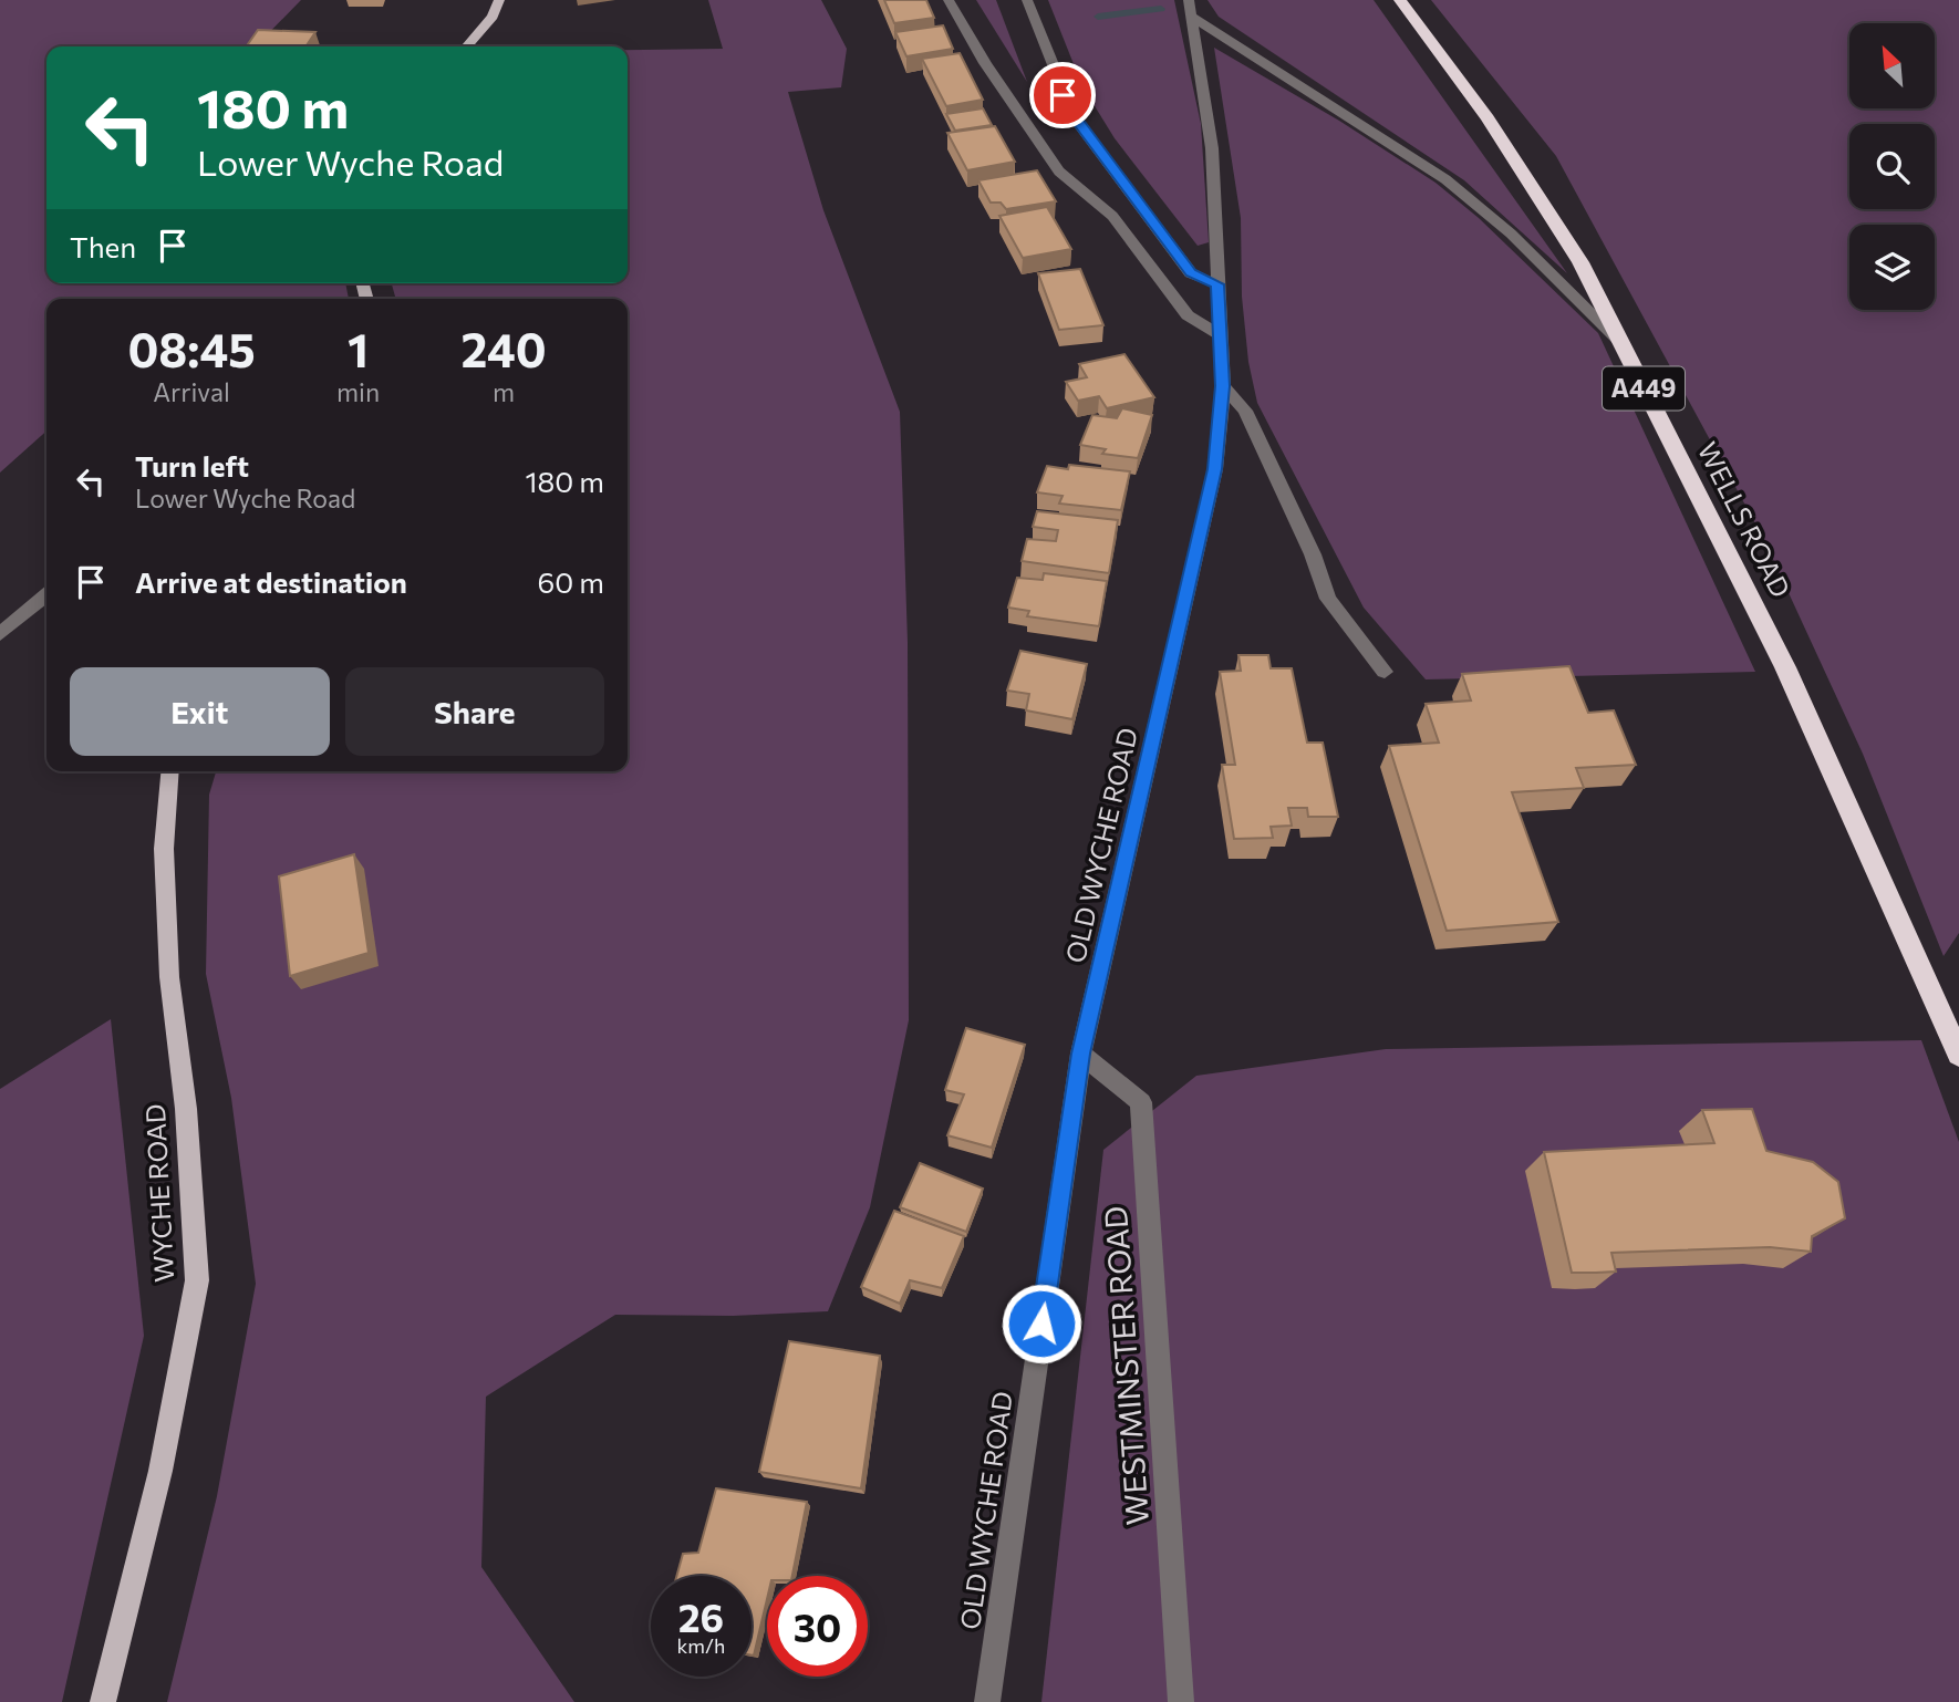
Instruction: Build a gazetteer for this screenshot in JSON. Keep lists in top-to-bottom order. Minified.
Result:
{"streets":{"highway":["A449","WELLS ROAD"],"main road":["WYCHE ROAD"],"street":["OLD WYCHE ROAD","WESTMINSTER ROAD"]},"crossings":[["OLD WYCHE ROAD","WESTMINSTER ROAD"]],"north":"top left","page":{"turn":["180 m","Lower Wyche Road"],"then":"Then","eta":["08:45","Arrival","1","min","240","m"],"list":[{"name":"Turn left","note":"Lower Wyche Road","value":"180 m"},{"name":"Arrive at destination","value":"60 m"}],"buttons":["Exit","Share"],"speed":"26 km/h","limit":"30"}}
